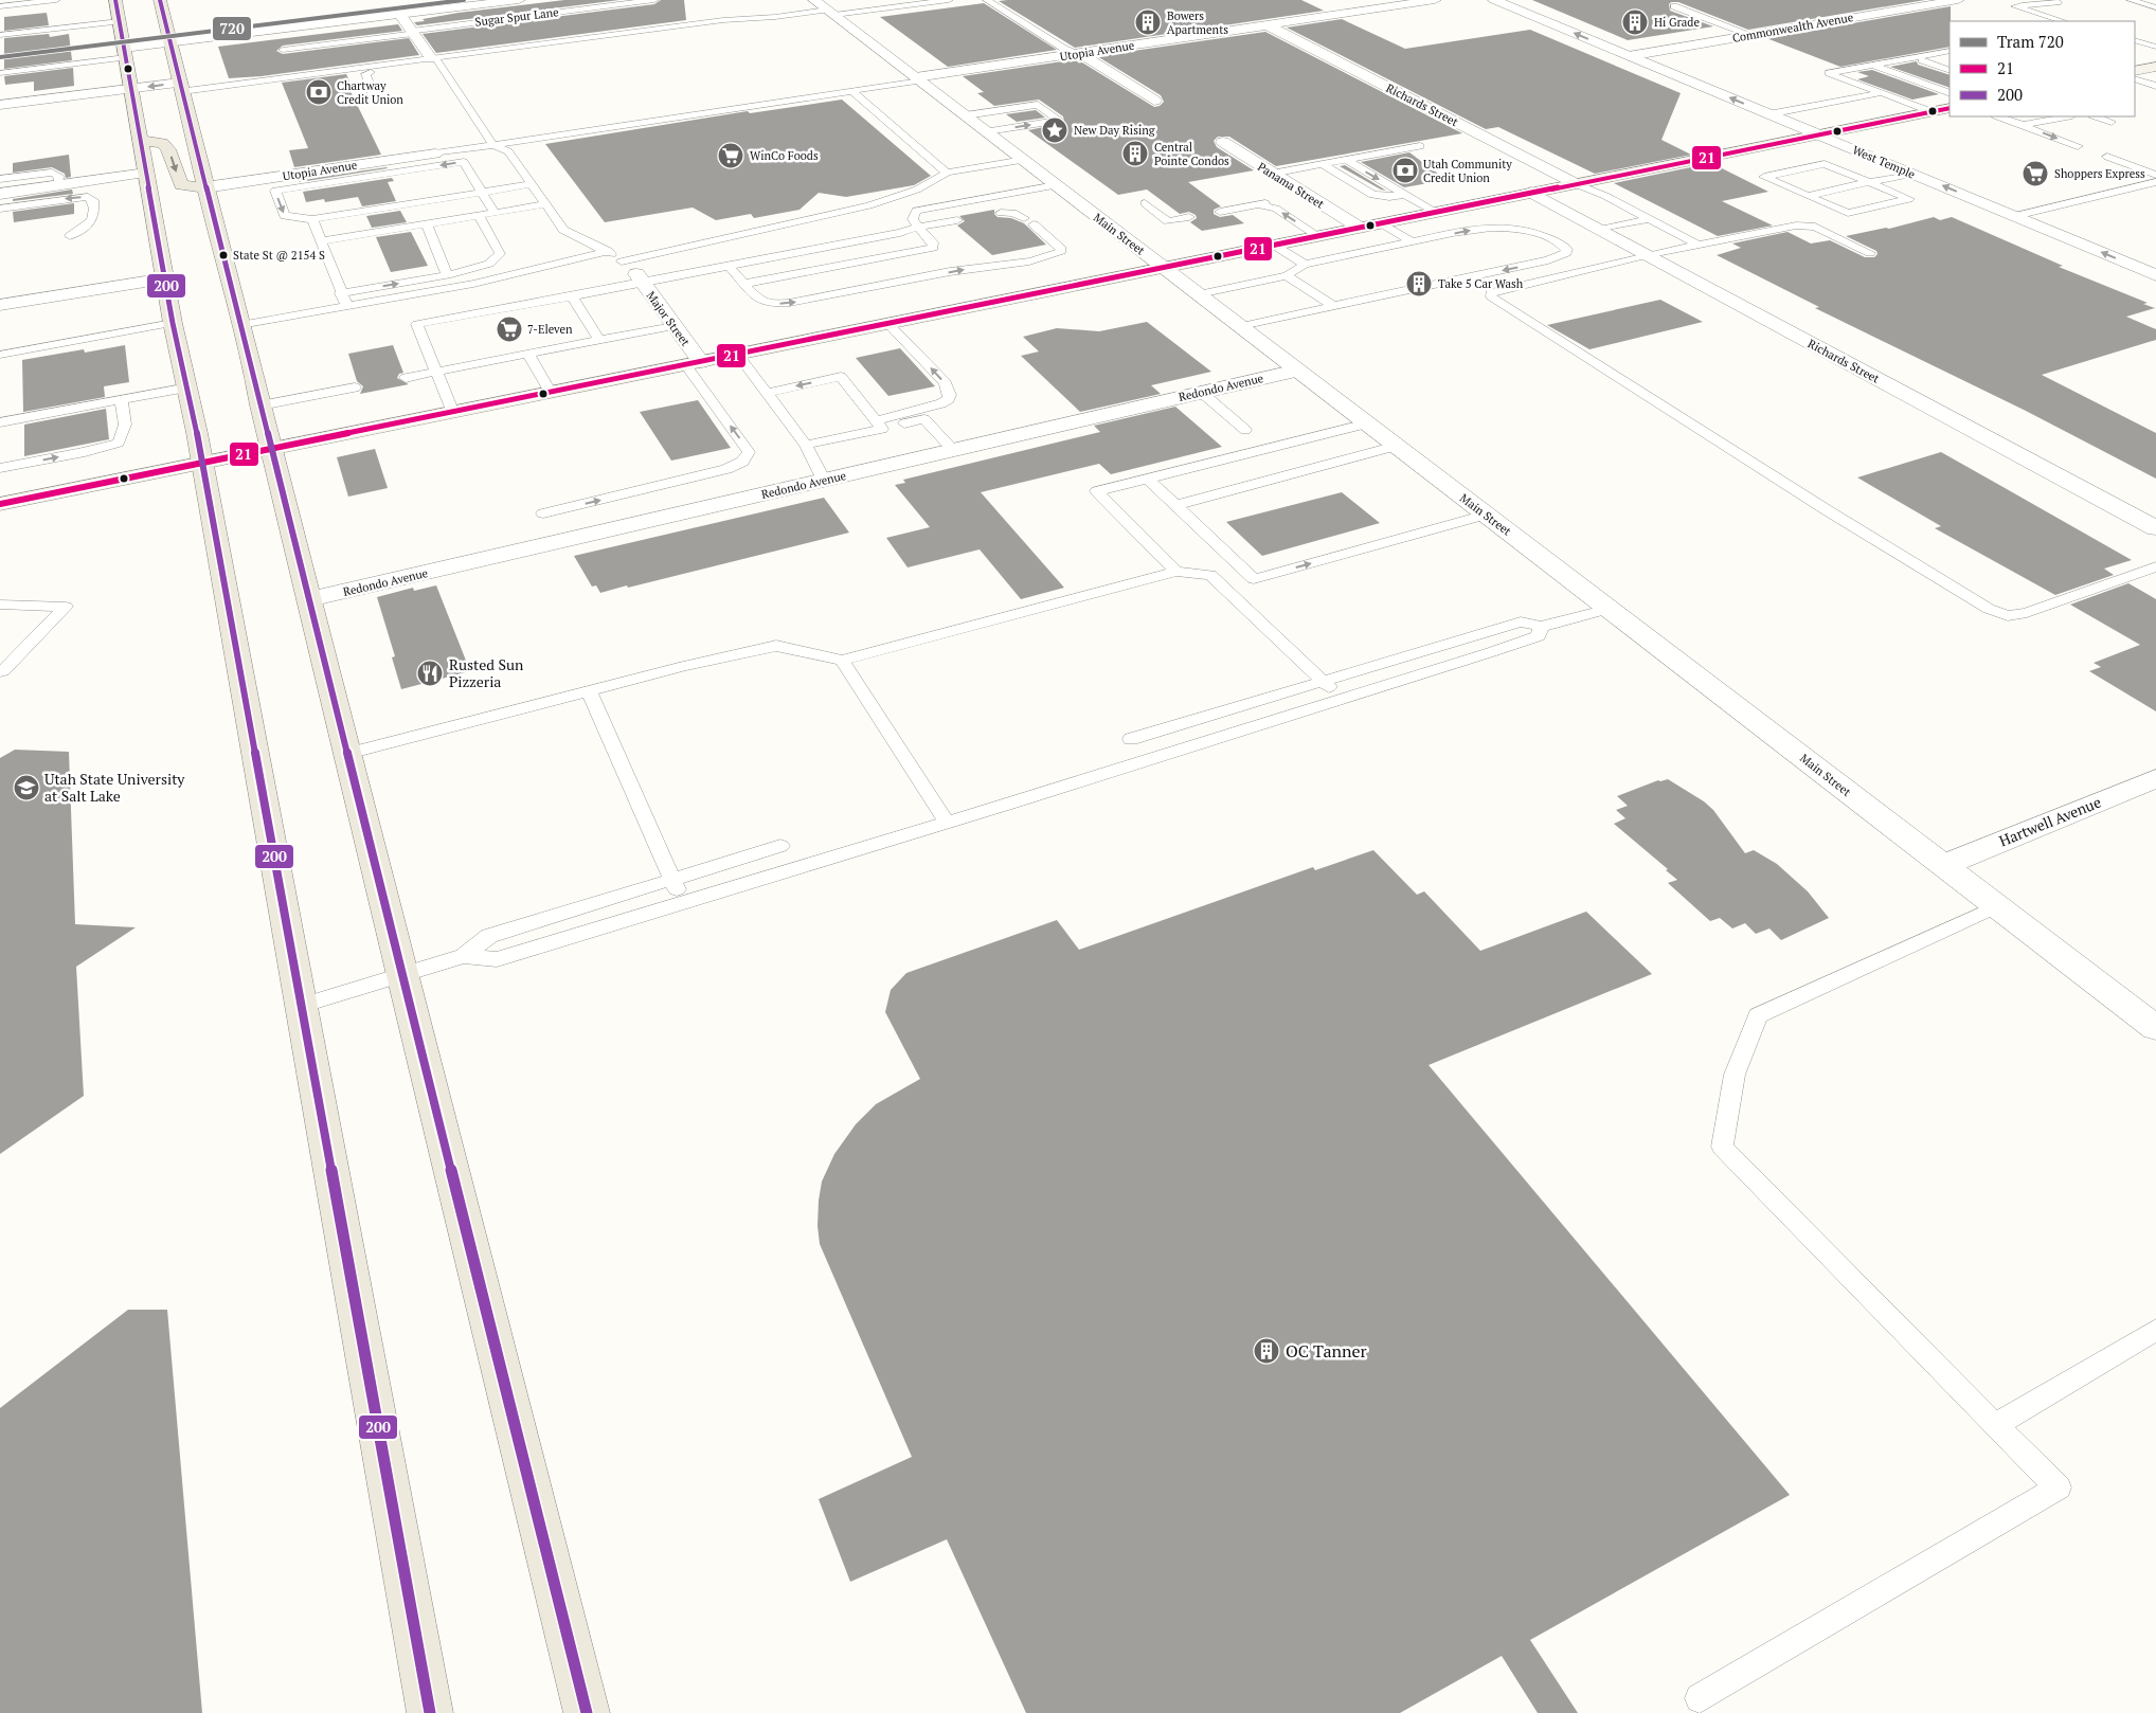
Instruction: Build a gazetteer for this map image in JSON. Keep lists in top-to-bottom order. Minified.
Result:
{"streets":{"street":["Commonwealth Avenue","Utopia Avenue","Richards Street","West Temple","Panama Street","Main Street","Major Street","Redondo Avenue","Hartwell Avenue"],"lane":["Sugar Spur Lane"]},"crossings":[["Commonwealth Avenue","West Temple"],["Utopia Avenue","Richards Street"],["Utopia Avenue","Main Street"],["Main Street","Redondo Avenue"],["Main Street","Hartwell Avenue"]],"one_way":["West Temple"],"places":{"building":["Bowers Apartments","Hi Grade","Central Pointe Condos","Take 5 Car Wash","OC Tanner"],"bank":["Chartway Credit Union","Utah Community Credit Union"],"place":["New Day Rising"],"supermarket":["WinCo Foods","Shoppers Express","7-Eleven"],"other":["State St @ 2154 S"],"restaurant":["Rusted Sun Pizzeria"],"school or university":["Utah State University at Salt Lake"]},"lines":["tram line 720","transit line 200","transit line 21"],"legend":["Tram 720","21","200"]}
